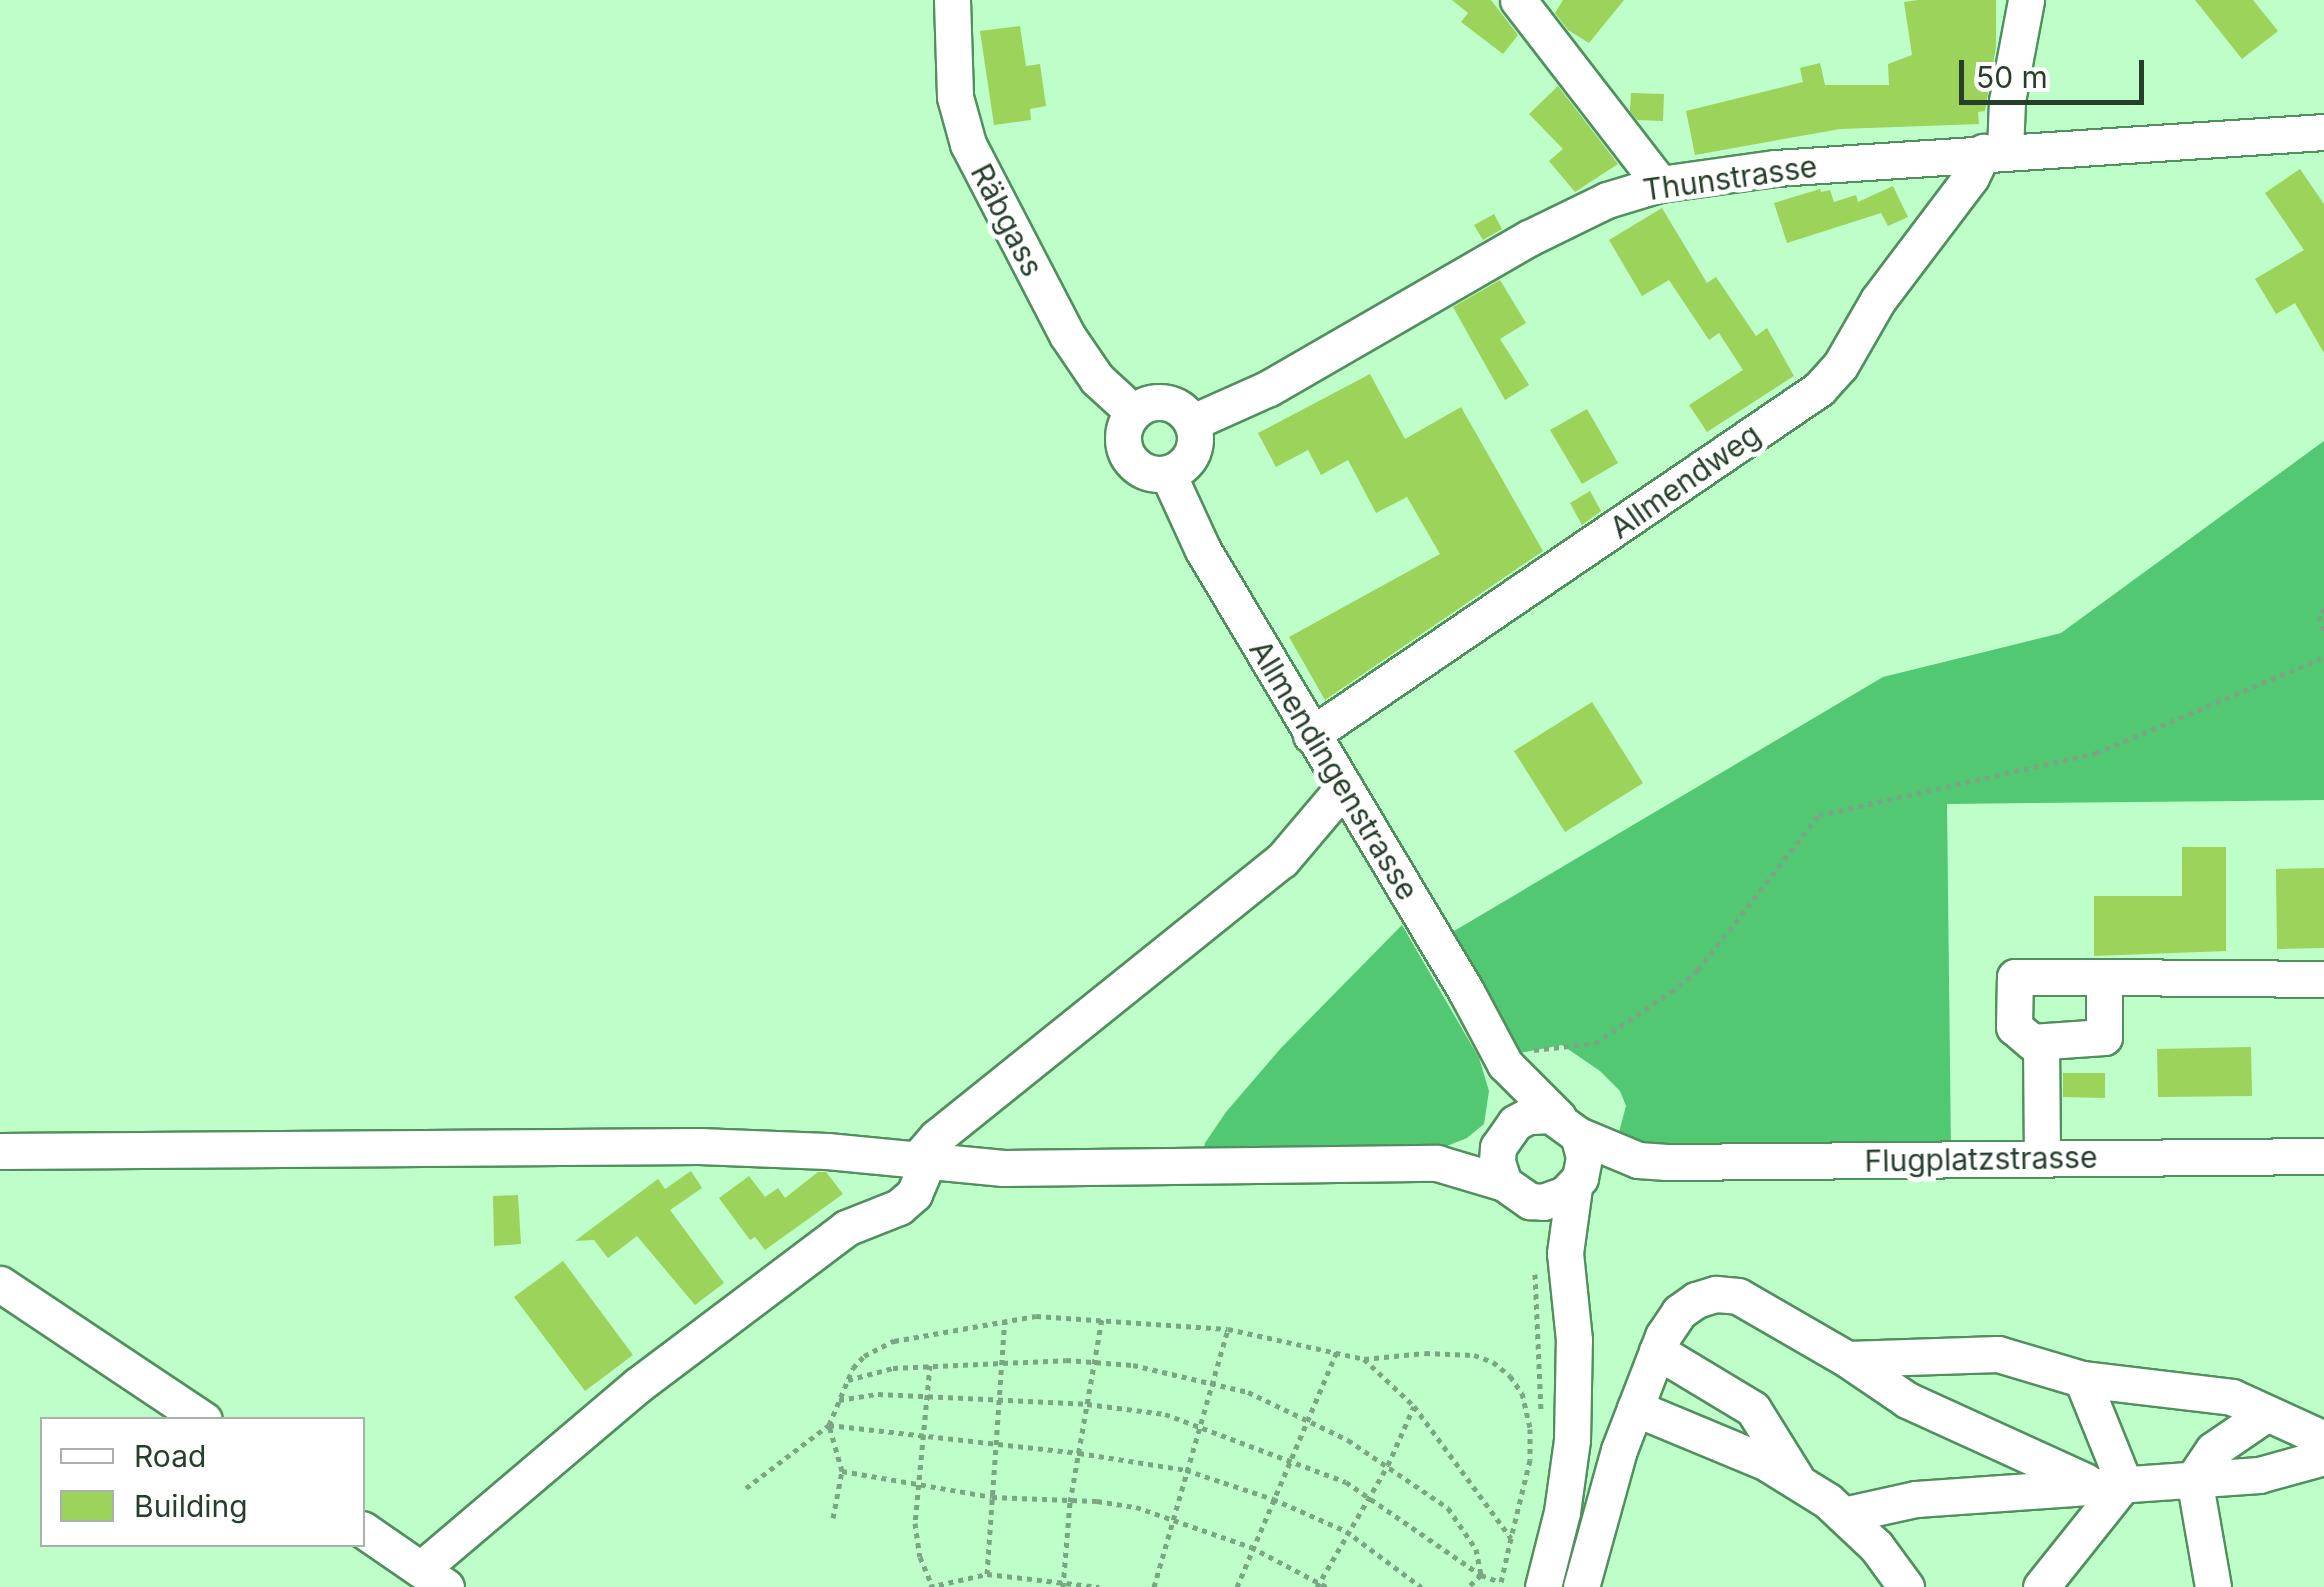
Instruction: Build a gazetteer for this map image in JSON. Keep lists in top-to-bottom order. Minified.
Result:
{"streets":{"street":["Thunstrasse","Räbgass","Allmendweg","Allmendingenstrasse","Flugplatzstrasse"]},"crossings":[["Thunstrasse","Räbgass"],["Thunstrasse","Allmendweg"],["Thunstrasse","Allmendingenstrasse"],["Räbgass","Allmendingenstrasse"],["Allmendweg","Allmendingenstrasse"],["Allmendingenstrasse","Flugplatzstrasse"]],"legend":["Road","Building"],"scale_bar":"50 m"}
